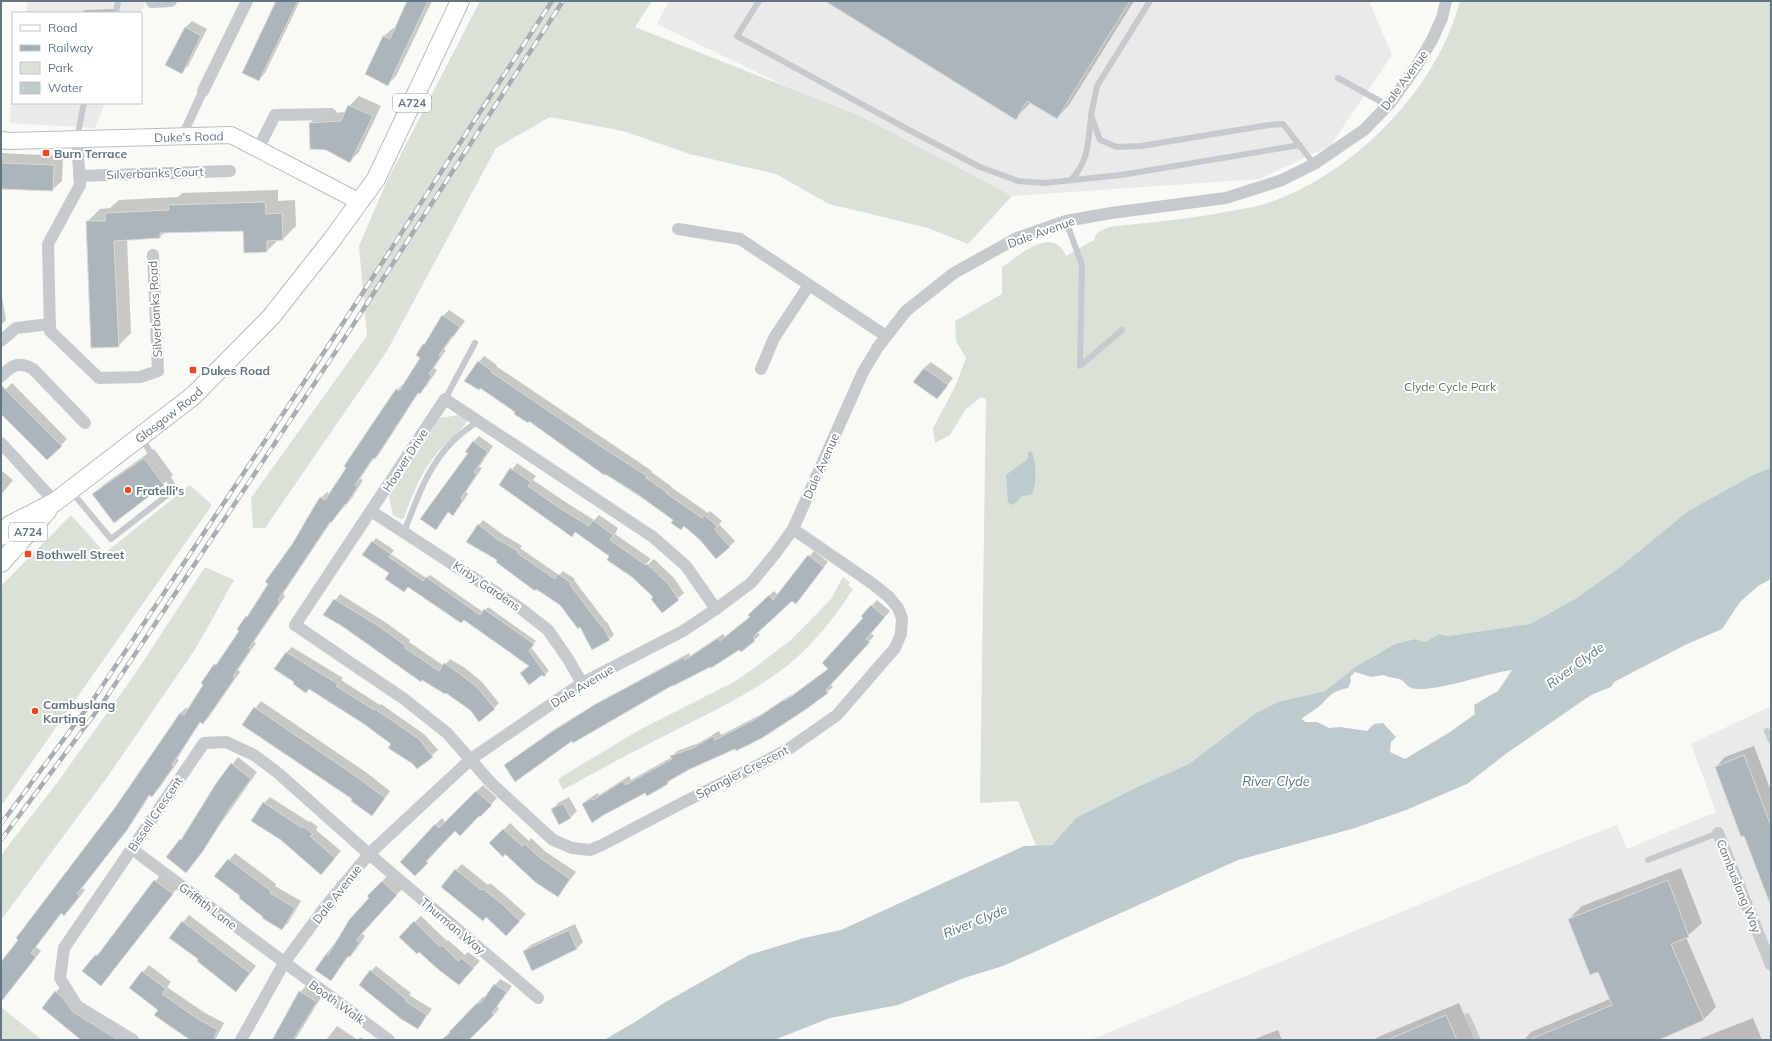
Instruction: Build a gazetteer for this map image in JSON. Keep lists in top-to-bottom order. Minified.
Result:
{"streets":{"main road":["A724","Duke's Road","Glasgow Road"],"street":["Dale Avenue","Silverbanks Court","Silverbanks Road","Hoover Drive","Kirby Gardens","Spangler Crescent","Bissell Crescent","Cambuslang Way","Griffith Lane","Thurman Way","Booth Walk"]},"crossings":[["Dale Avenue","Hoover Drive"],["Dale Avenue","Kirby Gardens"],["Dale Avenue","Spangler Crescent"],["Dale Avenue","Bissell Crescent"],["Dale Avenue","Griffith Lane"],["Dale Avenue","Thurman Way"],["Dale Avenue","Booth Walk"],["A724","Duke's Road"],["A724","Glasgow Road"],["Duke's Road","Silverbanks Road"],["Duke's Road","Glasgow Road"],["Silverbanks Court","Silverbanks Road"],["Hoover Drive","Kirby Gardens"],["Hoover Drive","Spangler Crescent"],["Bissell Crescent","Griffith Lane"],["Bissell Crescent","Thurman Way"],["Griffith Lane","Booth Walk"]],"water":["River Clyde"],"parks":["Clyde Cycle Park"],"places":{"transit":["Burn Terrace","Dukes Road","Bothwell Street"],"other":["Fratelli's","Cambuslang Karting"]},"legend":["Road","Railway","Park","Water"]}
